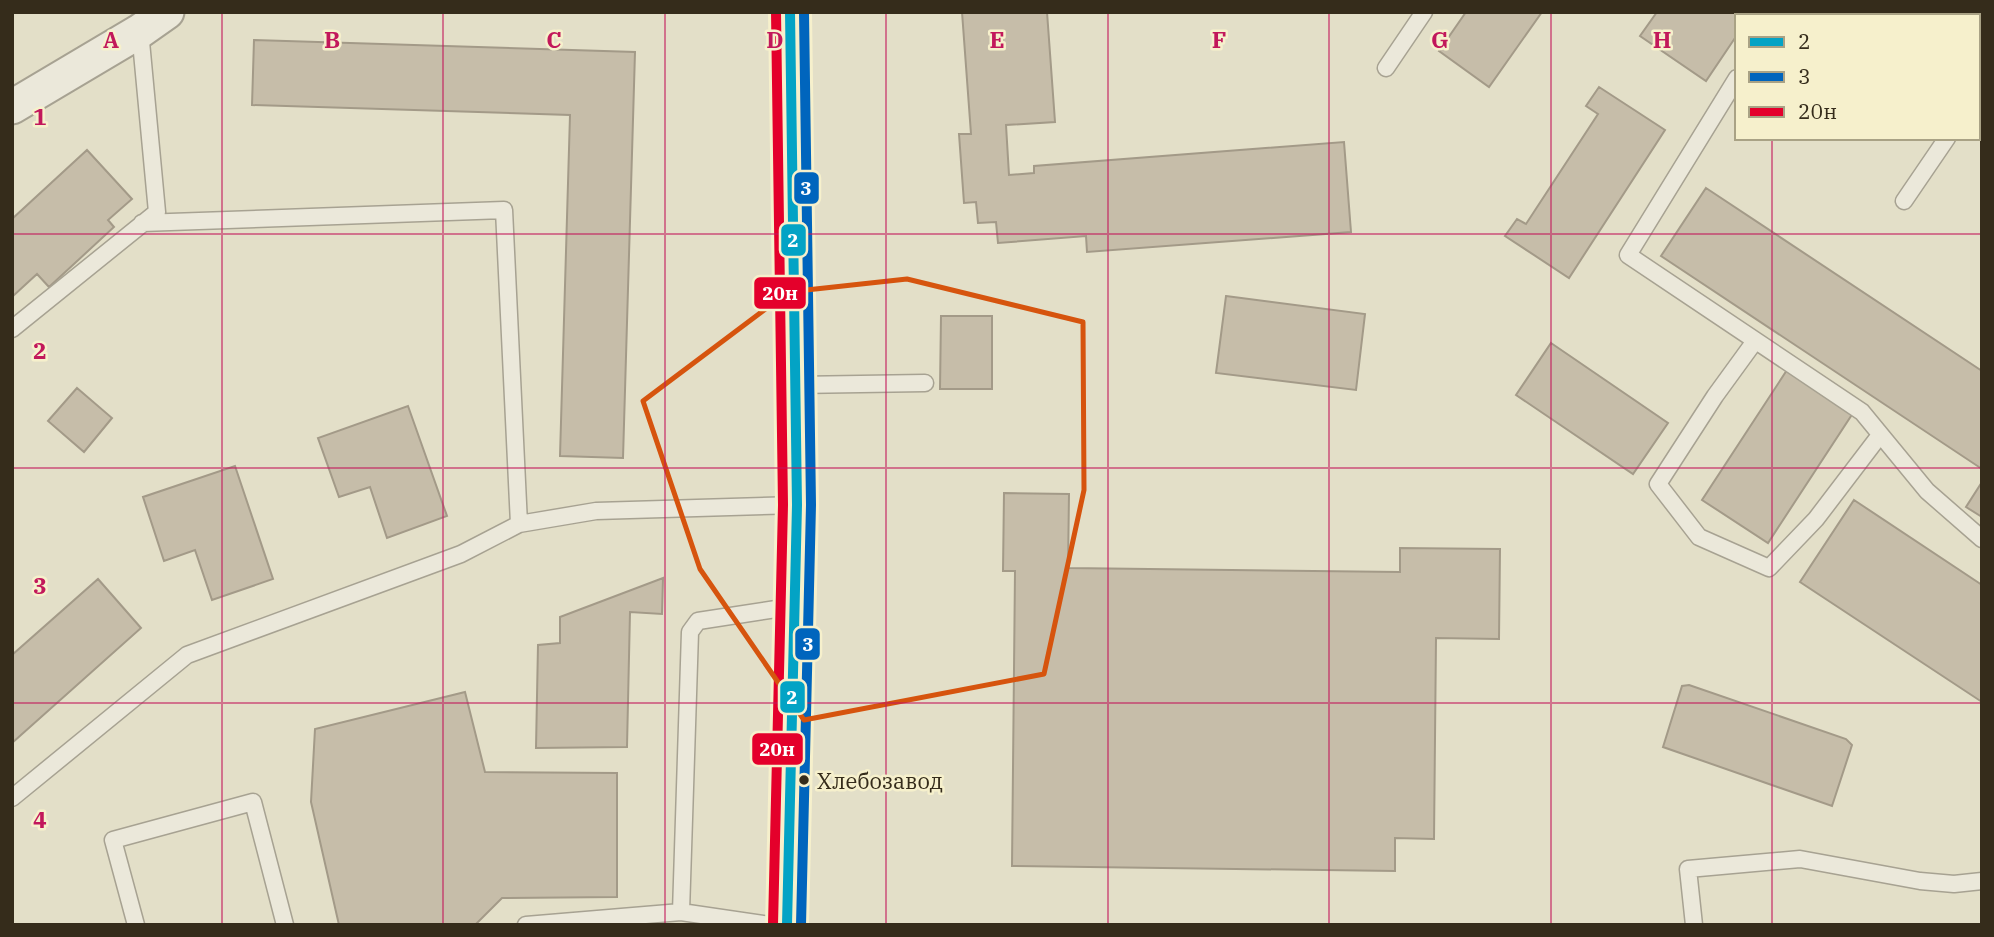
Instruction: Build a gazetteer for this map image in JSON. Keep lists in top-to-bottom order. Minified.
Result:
{"places":["Хлебозавод"],"lines":["transit line 2","transit line 3","transit line 20н"],"legend":["2","3","20н"],"grid":{"columns":["A","B","C","D","E","F","G","H"],"rows":["1","2","3","4"]}}
